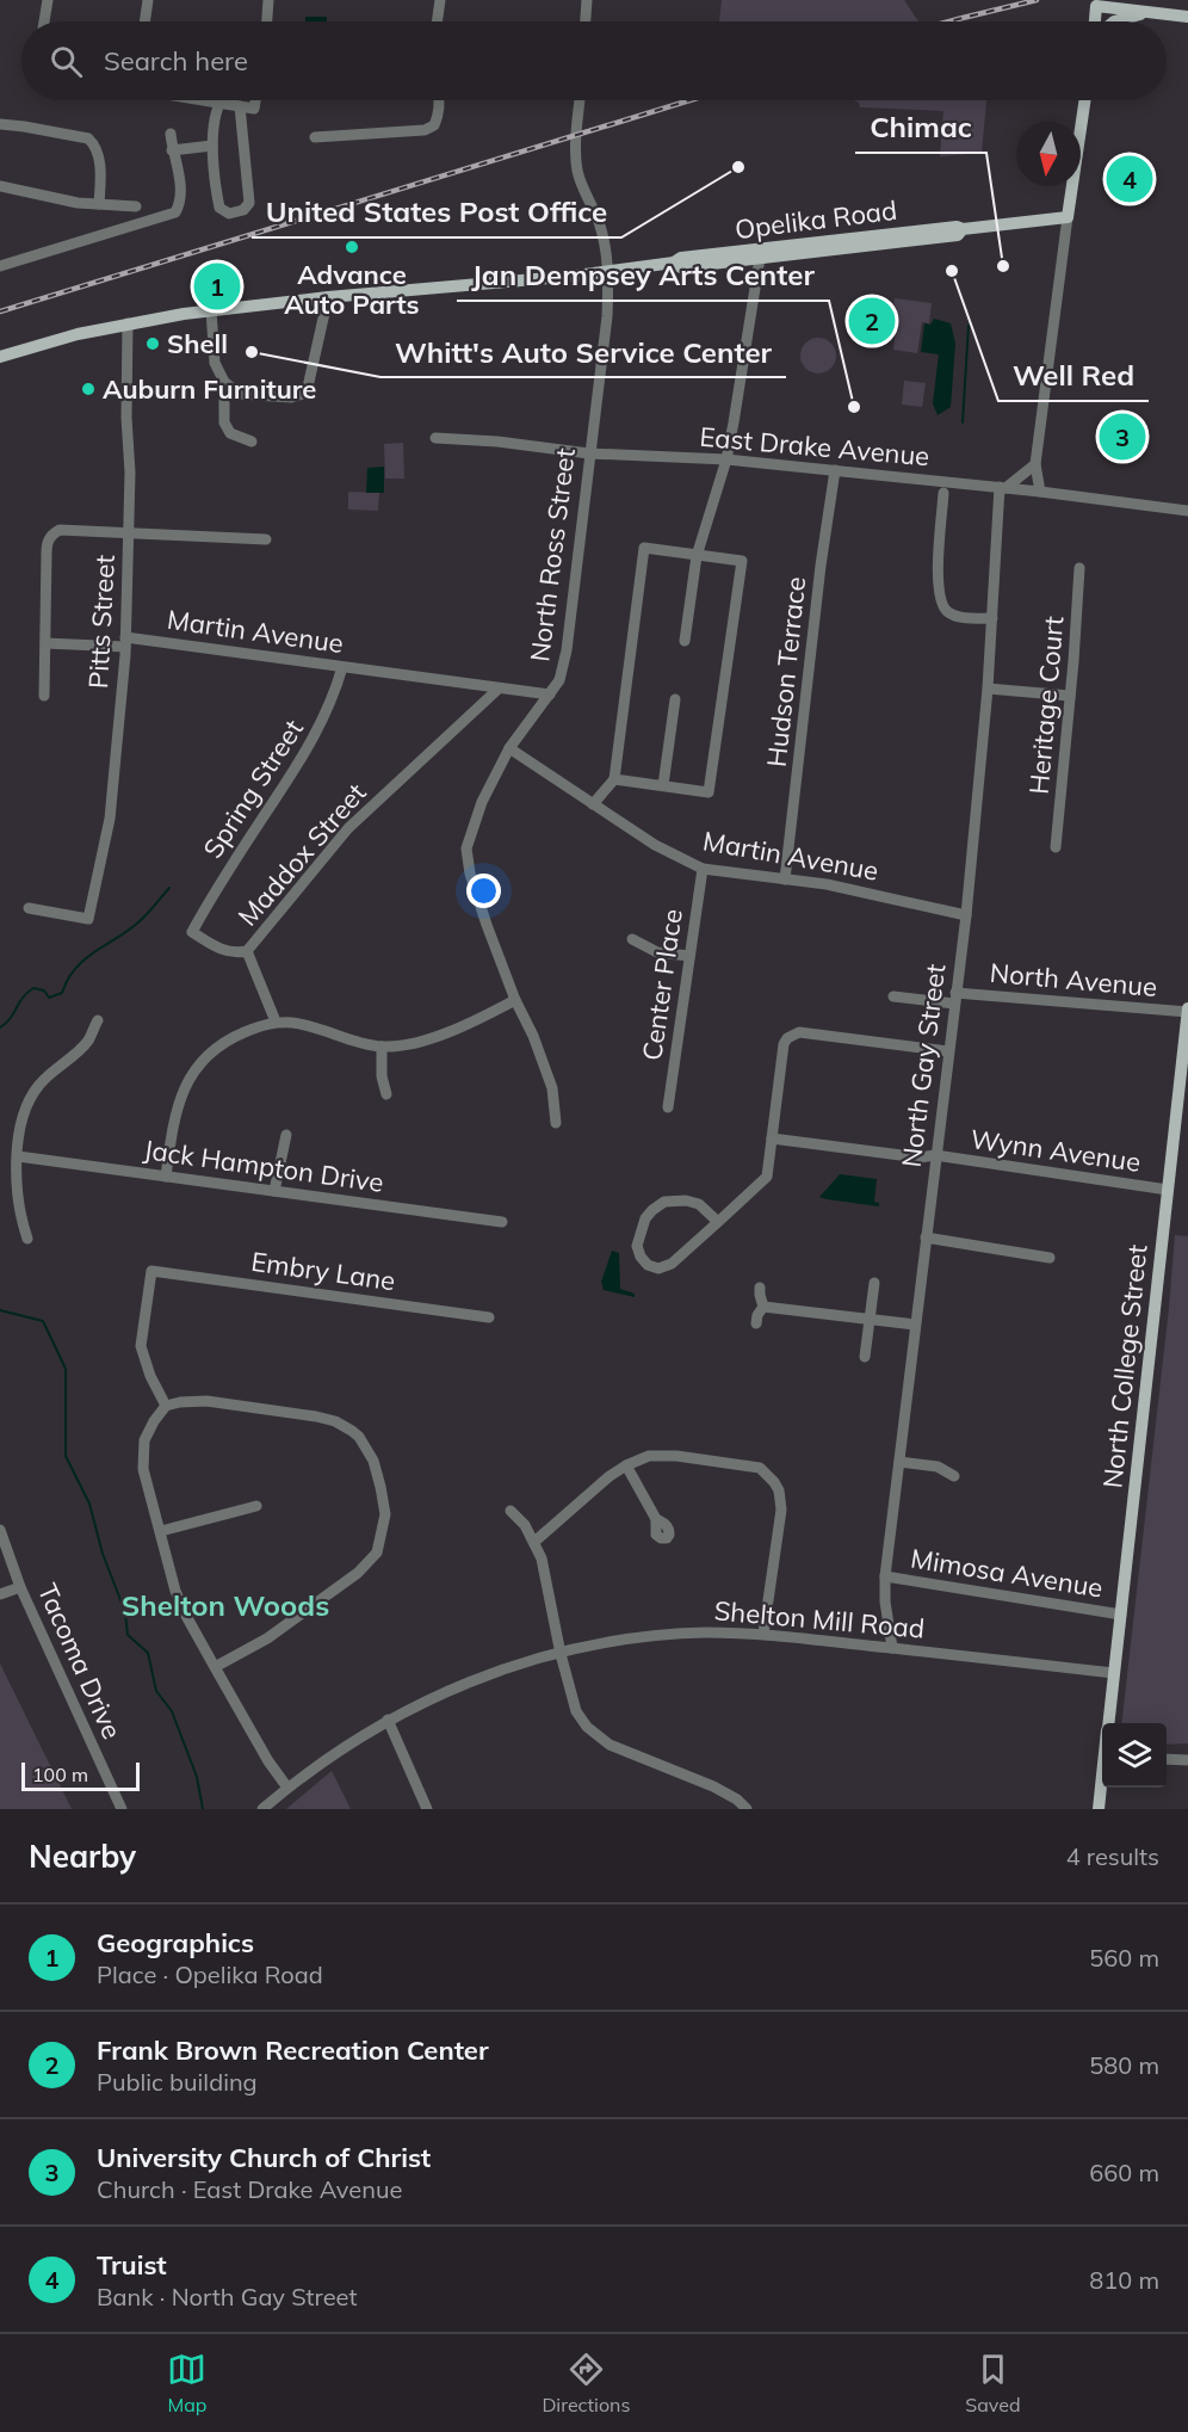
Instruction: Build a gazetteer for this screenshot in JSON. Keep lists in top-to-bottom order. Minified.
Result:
{"streets":{"main road":["Opelika Road","North College Street"],"street":["East Drake Avenue","North Ross Street","Pitts Street","Martin Avenue","Hudson Terrace","Heritage Court","Spring Street","Maddox Street","North Avenue","Center Place","North Gay Street","Wynn Avenue","Jack Hampton Drive","Embry Lane","Mimosa Avenue","Shelton Mill Road","Tacoma Drive"]},"crossings":[["Opelika Road","North Ross Street"],["Opelika Road","Pitts Street"],["East Drake Avenue","North Ross Street"],["East Drake Avenue","Hudson Terrace"],["East Drake Avenue","North Gay Street"],["North Ross Street","Martin Avenue"],["Pitts Street","Martin Avenue"],["Martin Avenue","Hudson Terrace"],["Martin Avenue","Spring Street"],["Martin Avenue","Maddox Street"],["Martin Avenue","Center Place"],["Martin Avenue","North Gay Street"],["Spring Street","Maddox Street"],["North Avenue","North Gay Street"],["North Avenue","North College Street"],["North Gay Street","Wynn Avenue"],["North Gay Street","Mimosa Avenue"],["North Gay Street","Shelton Mill Road"],["Wynn Avenue","North College Street"],["North College Street","Mimosa Avenue"],["North College Street","Shelton Mill Road"]],"districts":["Shelton Woods"],"places":["United States Post Office","Advance Auto Parts","Chimac","Well Red","Shell","Whitt's Auto Service Center","Auburn Furniture","Jan Dempsey Arts Center"],"scale_bar":"100 m","north":"bottom","page":{"search":"Search here","pins":["4","1","2","3"],"scale":"100 m","heading":["Nearby","4 results"],"list":[{"mark":"1","name":"Geographics","note":"Place · Opelika Road","value":"560 m"},{"mark":"2","name":"Frank Brown Recreation Center","note":"Public building","value":"580 m"},{"mark":"3","name":"University Church of Christ","note":"Church · East Drake Avenue","value":"660 m"},{"mark":"4","name":"Truist","note":"Bank · North Gay Street","value":"810 m"}],"nav":["Map","Directions","Saved"]}}
